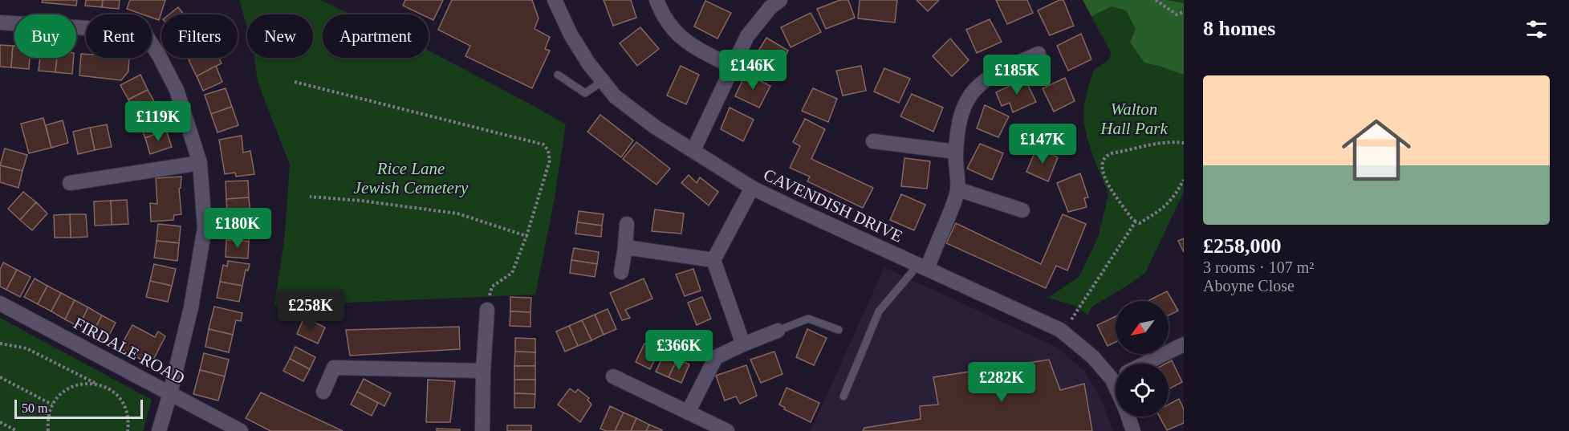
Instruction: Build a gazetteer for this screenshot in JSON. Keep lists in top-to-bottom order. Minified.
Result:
{"streets":{"street":["CAVENDISH DRIVE","FIRDALE ROAD"]},"parks":["Walton Hall Park","Rice Lane Jewish Cemetery"],"scale_bar":"50 m","north":"bottom left","page":{"heading":"8 homes","chip":["Buy","Rent","Filters","New","Apartment"],"price":["£146K","£185K","£119K","£147K","£180K","£258K","£366K","£282K"],"list":[{"name":"£258,000","note":"3 rooms · 107 m² · Aboyne Close"}],"scale":"50 m"}}
